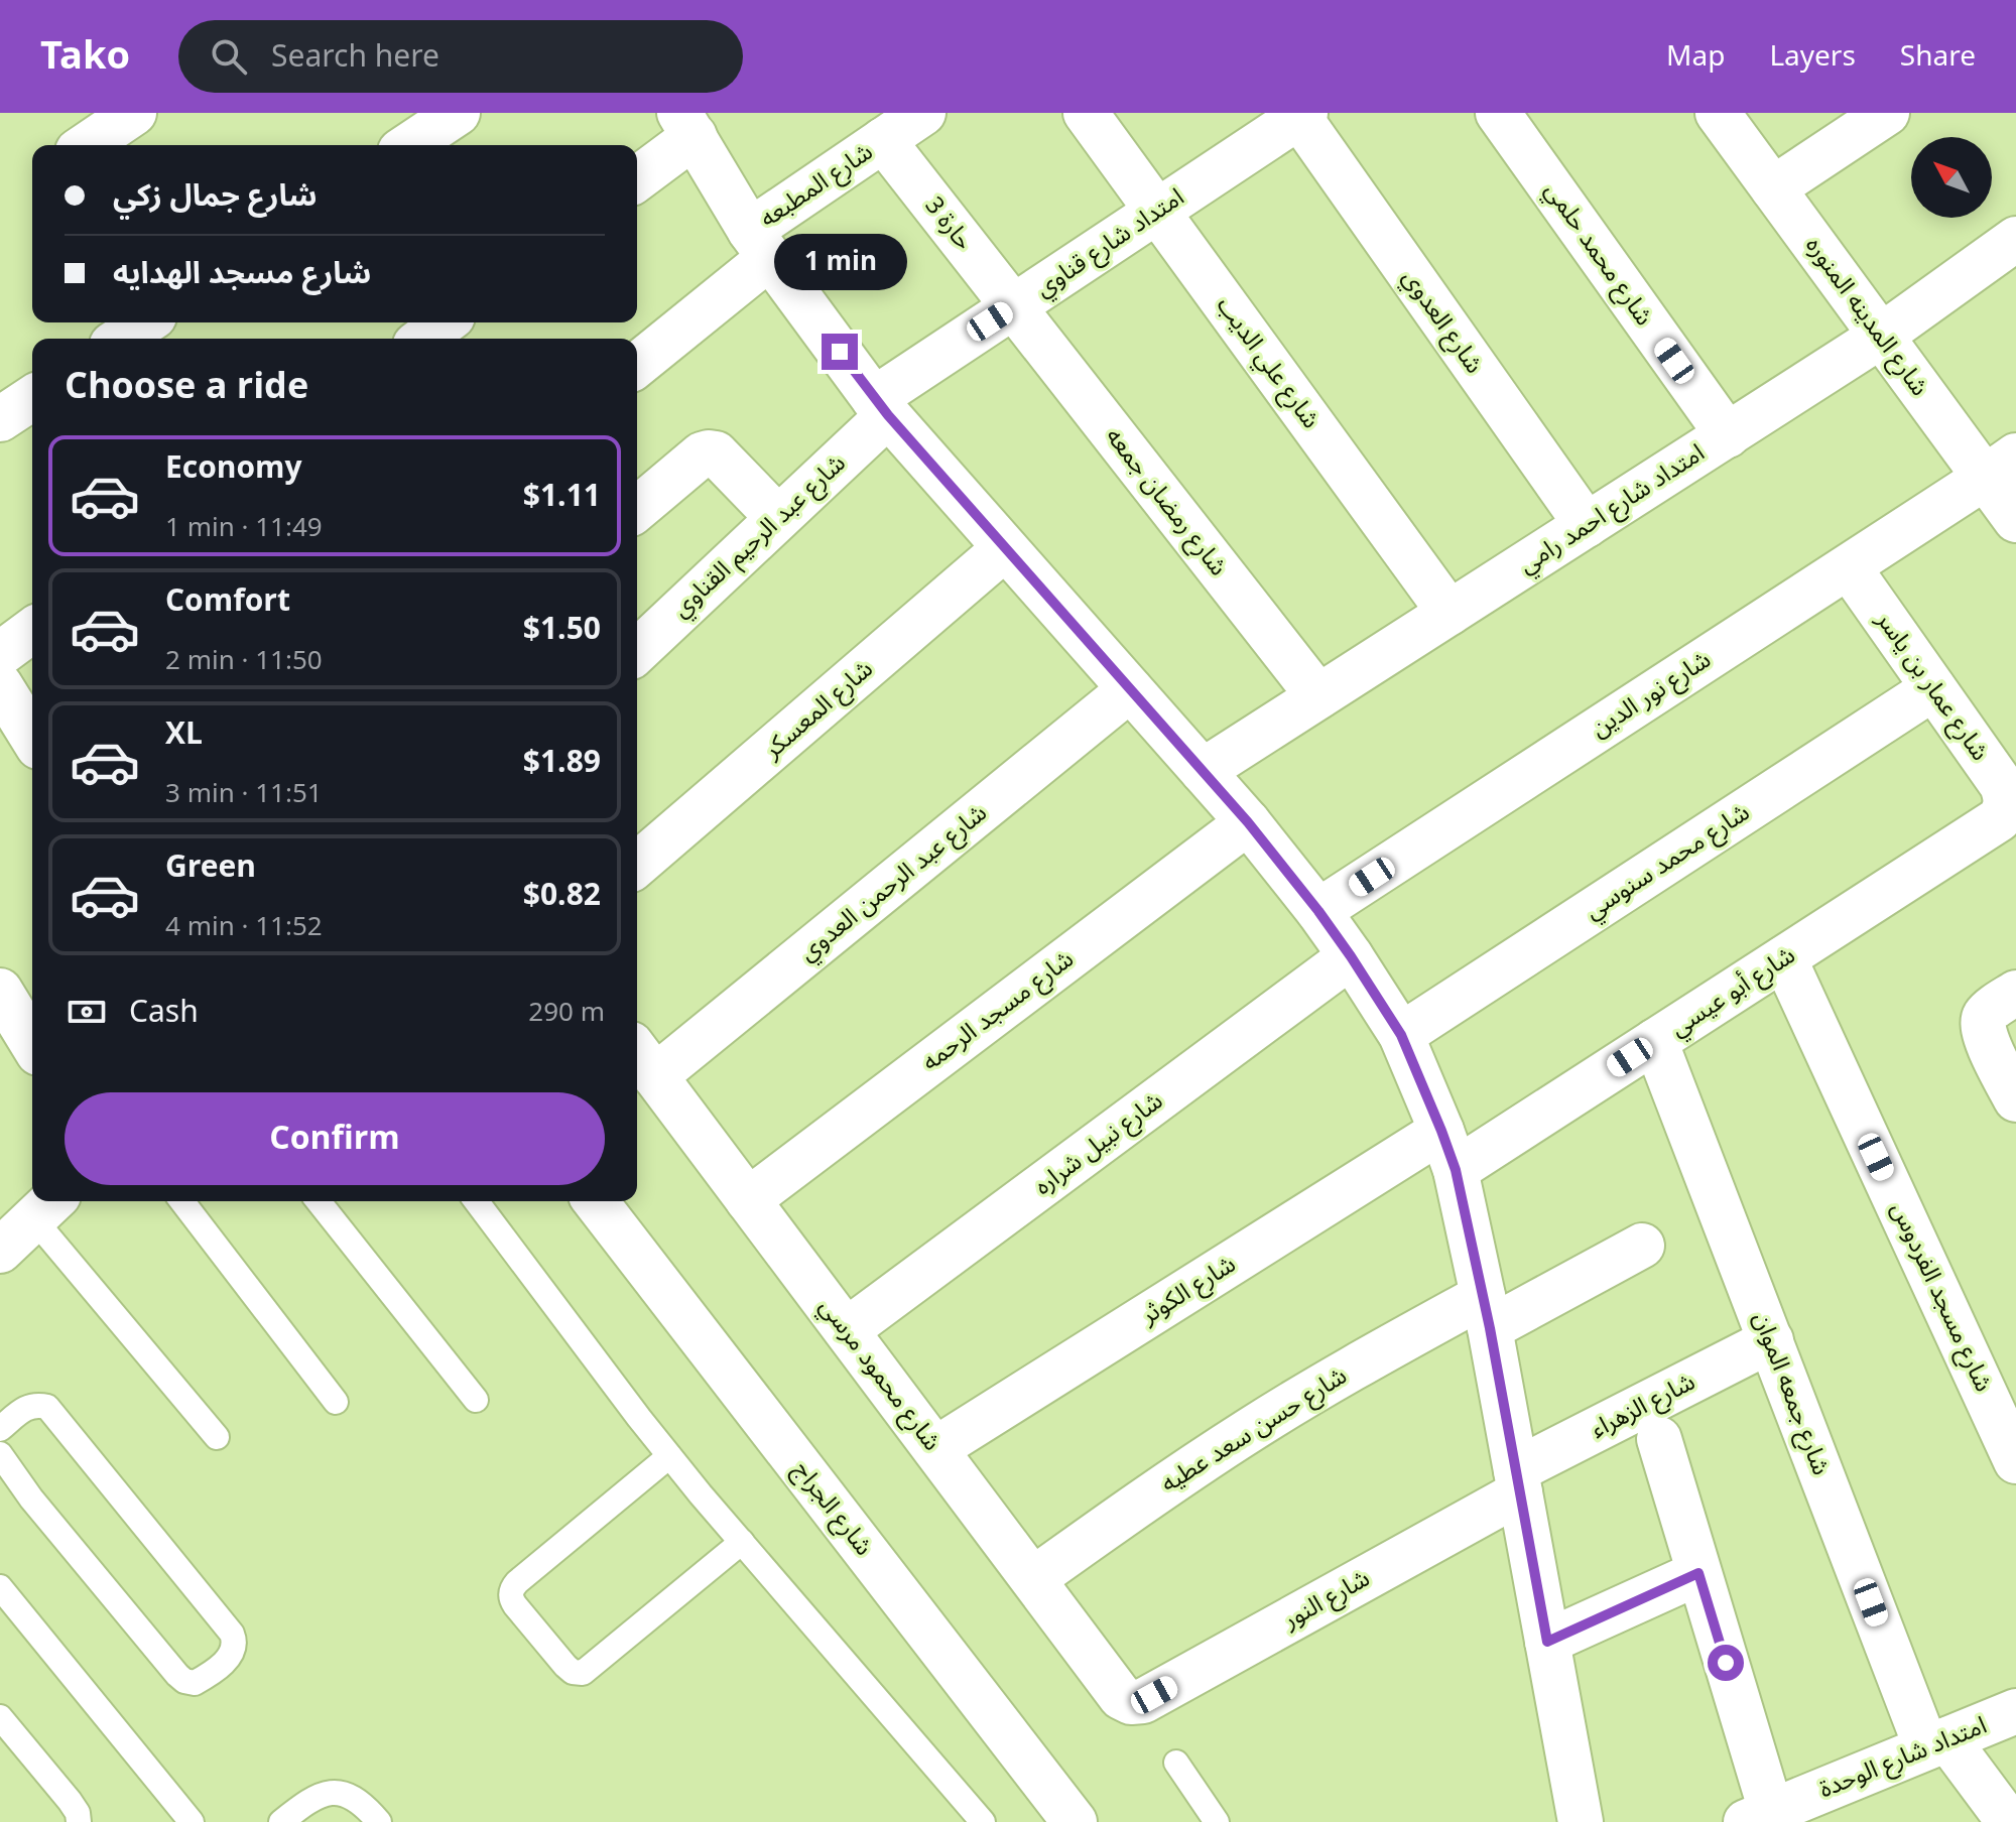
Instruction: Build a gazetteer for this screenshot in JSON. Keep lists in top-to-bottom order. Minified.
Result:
{"streets":{"street":["شارع المطبعه","حارة 3","امتداد شارع قناوي","شارع محمد حلمي","شارع المدينه المنوره","شارع العدوي","شارع علي الديب","شارع رمضان جمعه","امتداد شارع احمد رامي","شارع عبد الرحيم القناوي","شارع عمار بن ياسر","شارع نور الدين","شارع المعسكر","شارع محمد سنوسي","شارع عبد الرحمن العدوي","شارع أبو عيسي","شارع مسجد الرحمه","شارع نبيل شراره","شارع الكوثر","شارع مسجد الفردوس","شارع محمود مرسي","شارع جمعه الموان","شارع الزهراء","شارع حسن سعد عطيه","شارع الجراج","شارع النور","امتداد شارع الوحدة"]},"crossings":[["شارع المطبعه","حارة 3"],["حارة 3","امتداد شارع قناوي"],["حارة 3","شارع رمضان جمعه"],["امتداد شارع قناوي","شارع العدوي"],["امتداد شارع قناوي","شارع علي الديب"],["امتداد شارع قناوي","شارع رمضان جمعه"],["امتداد شارع قناوي","شارع عبد الرحيم القناوي"],["شارع محمد حلمي","امتداد شارع احمد رامي"],["شارع المدينه المنوره","امتداد شارع احمد رامي"],["شارع المدينه المنوره","شارع نور الدين"],["شارع العدوي","امتداد شارع احمد رامي"],["شارع علي الديب","امتداد شارع احمد رامي"],["شارع رمضان جمعه","امتداد شارع احمد رامي"],["شارع عمار بن ياسر","شارع نور الدين"],["شارع عمار بن ياسر","شارع محمد سنوسي"],["شارع عمار بن ياسر","شارع أبو عيسي"],["شارع عبد الرحمن العدوي","شارع محمود مرسي"],["شارع أبو عيسي","شارع الكوثر"],["شارع أبو عيسي","شارع مسجد الفردوس"],["شارع أبو عيسي","شارع جمعه الموان"],["شارع مسجد الرحمه","شارع محمود مرسي"],["شارع نبيل شراره","شارع محمود مرسي"],["شارع الكوثر","شارع محمود مرسي"],["شارع محمود مرسي","شارع حسن سعد عطيه"],["شارع محمود مرسي","شارع النور"],["شارع جمعه الموان","شارع الزهراء"],["شارع جمعه الموان","امتداد شارع الوحدة"],["شارع الزهراء","شارع النور"]],"north":"top left","page":{"header":"Tako","search":"Search here","nav":["Map","Layers","Share"],"banner":["شارع جمال زكي","شارع مسجد الهدايه"],"bubble":"1 min","heading":"Choose a ride","list":[{"name":"Economy","note":"1 min · 11:49","value":"$1.11"},{"name":"Comfort","note":"2 min · 11:50","value":"$1.50"},{"name":"XL","note":"3 min · 11:51","value":"$1.89"},{"name":"Green","note":"4 min · 11:52","value":"$0.82"}],"pay":["Cash","290 m"],"buttons":"Confirm"}}
